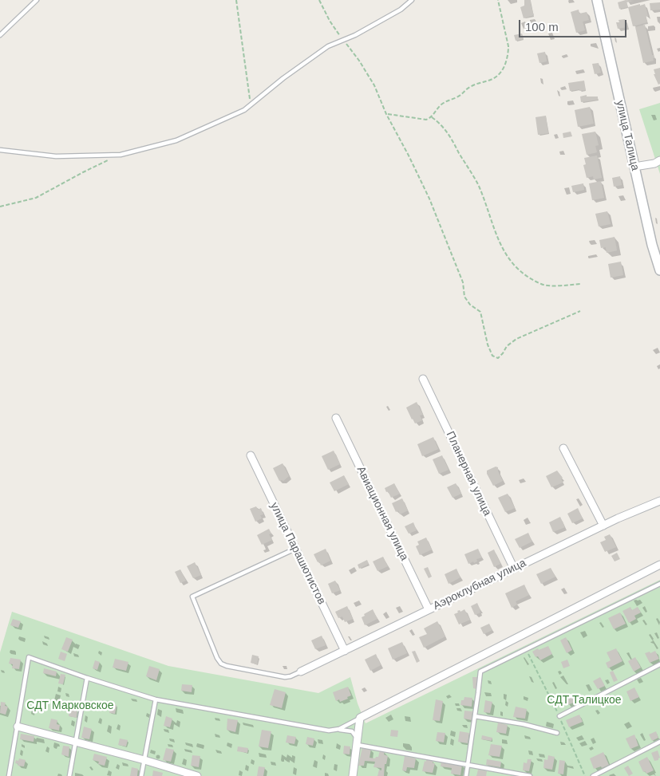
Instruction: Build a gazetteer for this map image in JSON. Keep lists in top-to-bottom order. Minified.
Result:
{"streets":{"street":["улица Талица","Планерная улица","Авиационная улица","улица Парашютистов","Аэроклубная улица"]},"crossings":[["Планерная улица","Аэроклубная улица"],["Авиационная улица","Аэроклубная улица"],["улица Парашютистов","Аэроклубная улица"]],"parks":["СДТ Талицкое","СДТ Марковское"],"scale_bar":"100 m"}
